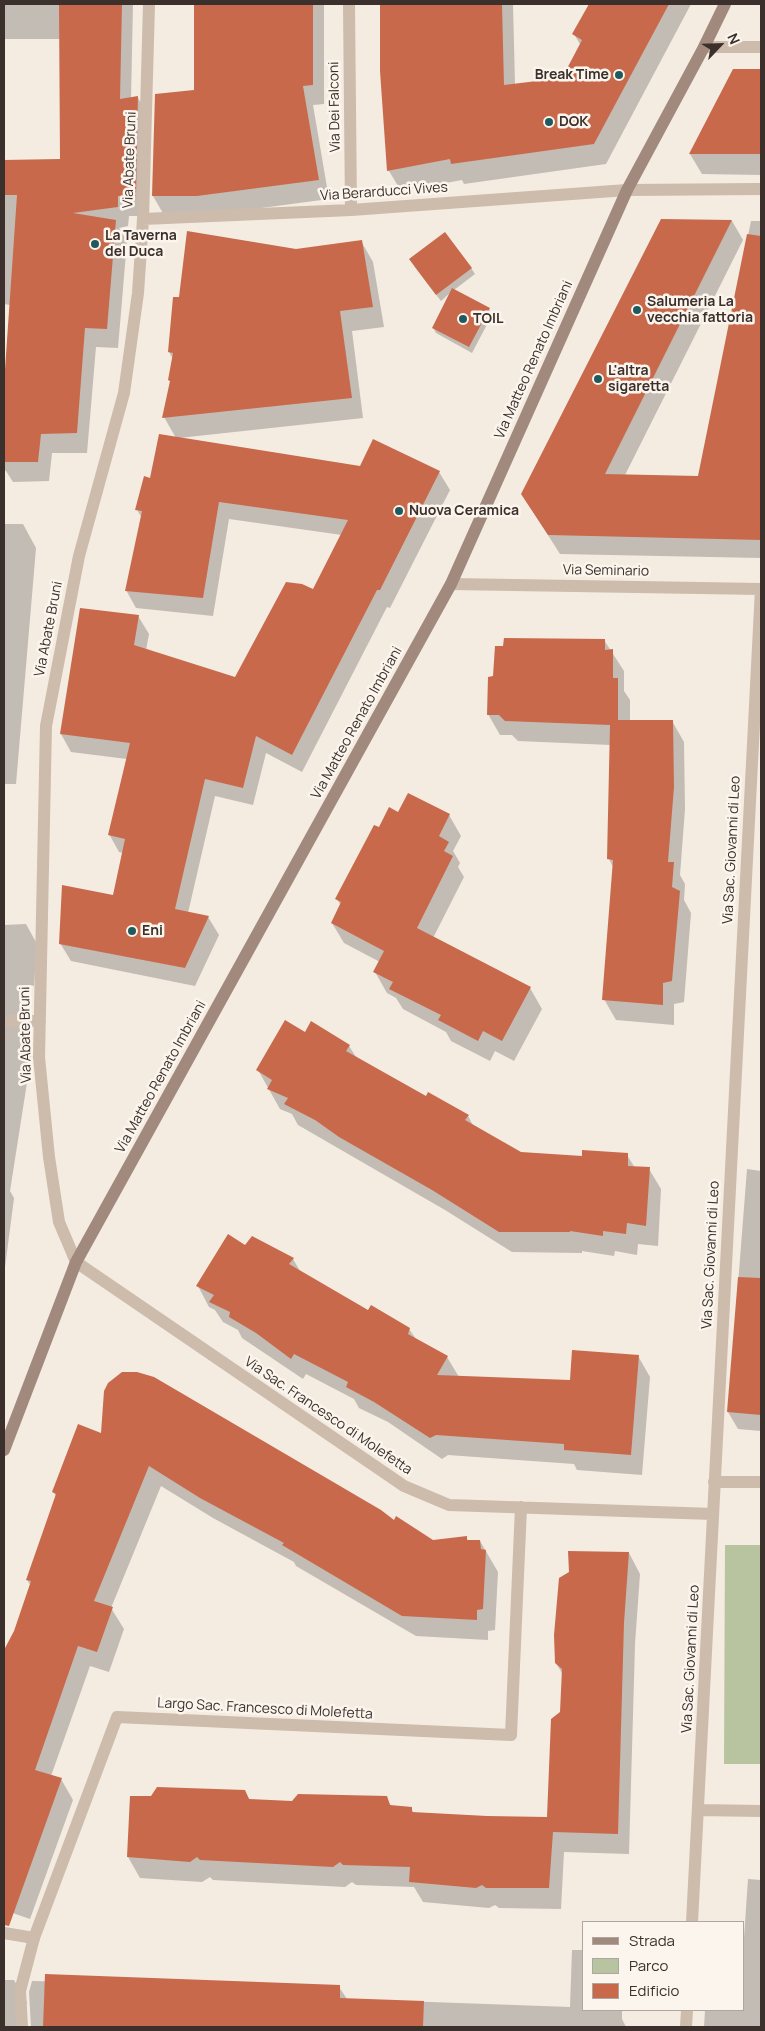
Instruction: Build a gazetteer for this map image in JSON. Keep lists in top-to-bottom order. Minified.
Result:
{"streets":{"street":["Via Dei Falconi","Via Abate Bruni","Via Berarducci Vives","Via Matteo Renato Imbriani","Via Seminario","Via Sac. Giovanni di Leo","Via Sac. Francesco di Molefetta","Largo Sac. Francesco di Molefetta"]},"crossings":[["Via Dei Falconi","Via Berarducci Vives"],["Via Abate Bruni","Via Berarducci Vives"],["Via Abate Bruni","Via Matteo Renato Imbriani"],["Via Abate Bruni","Via Sac. Francesco di Molefetta"],["Via Berarducci Vives","Via Matteo Renato Imbriani"],["Via Matteo Renato Imbriani","Via Seminario"],["Via Matteo Renato Imbriani","Via Sac. Francesco di Molefetta"],["Via Seminario","Via Sac. Giovanni di Leo"],["Via Sac. Giovanni di Leo","Via Sac. Francesco di Molefetta"],["Via Sac. Francesco di Molefetta","Largo Sac. Francesco di Molefetta"]],"places":["Break Time","DOK","La Taverna del Duca","Salumeria La vecchia fattoria","TOIL","L'altra sigaretta","Nuova Ceramica","Eni"],"legend":["Strada","Parco","Edificio"],"north":"top right"}
